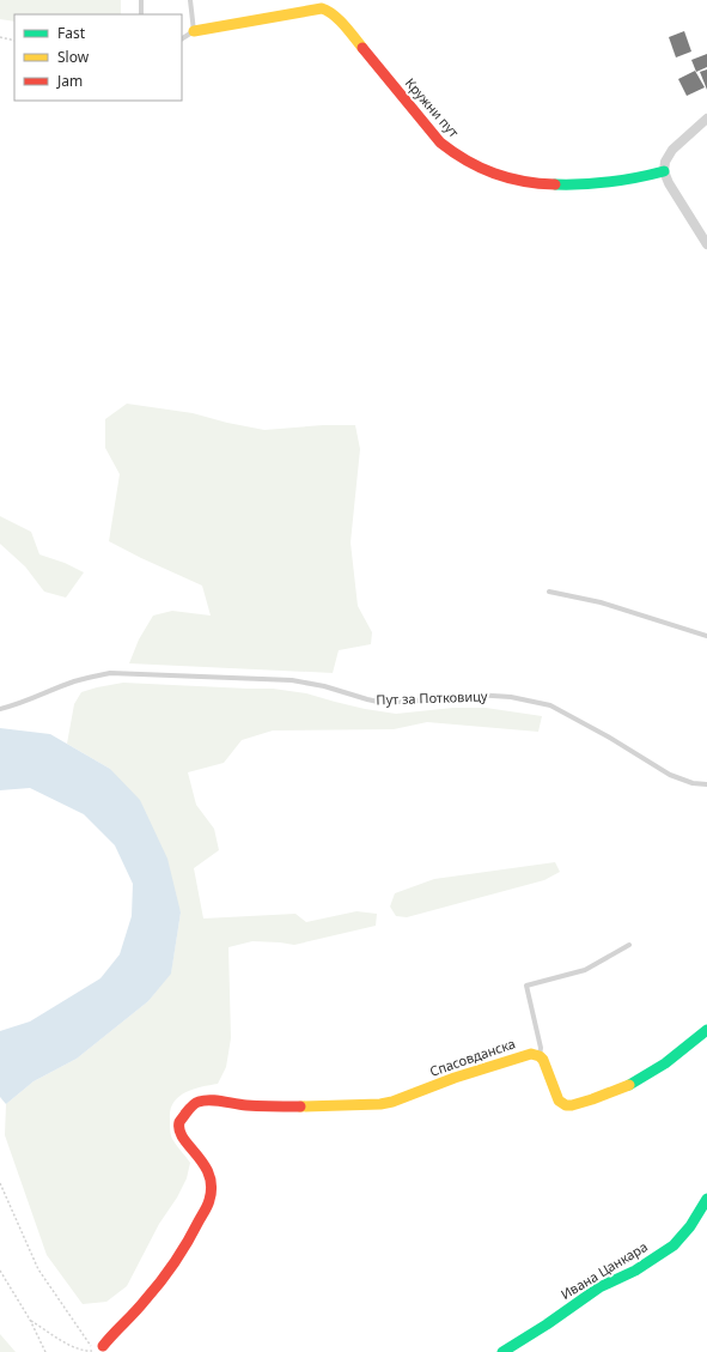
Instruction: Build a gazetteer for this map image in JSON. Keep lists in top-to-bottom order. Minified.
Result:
{"streets":{"street":["Кружни пут","Спасовданска","Ивана Цанкара"],"lane":["Пут за Потковицу"]},"legend":["Fast","Slow","Jam"]}
